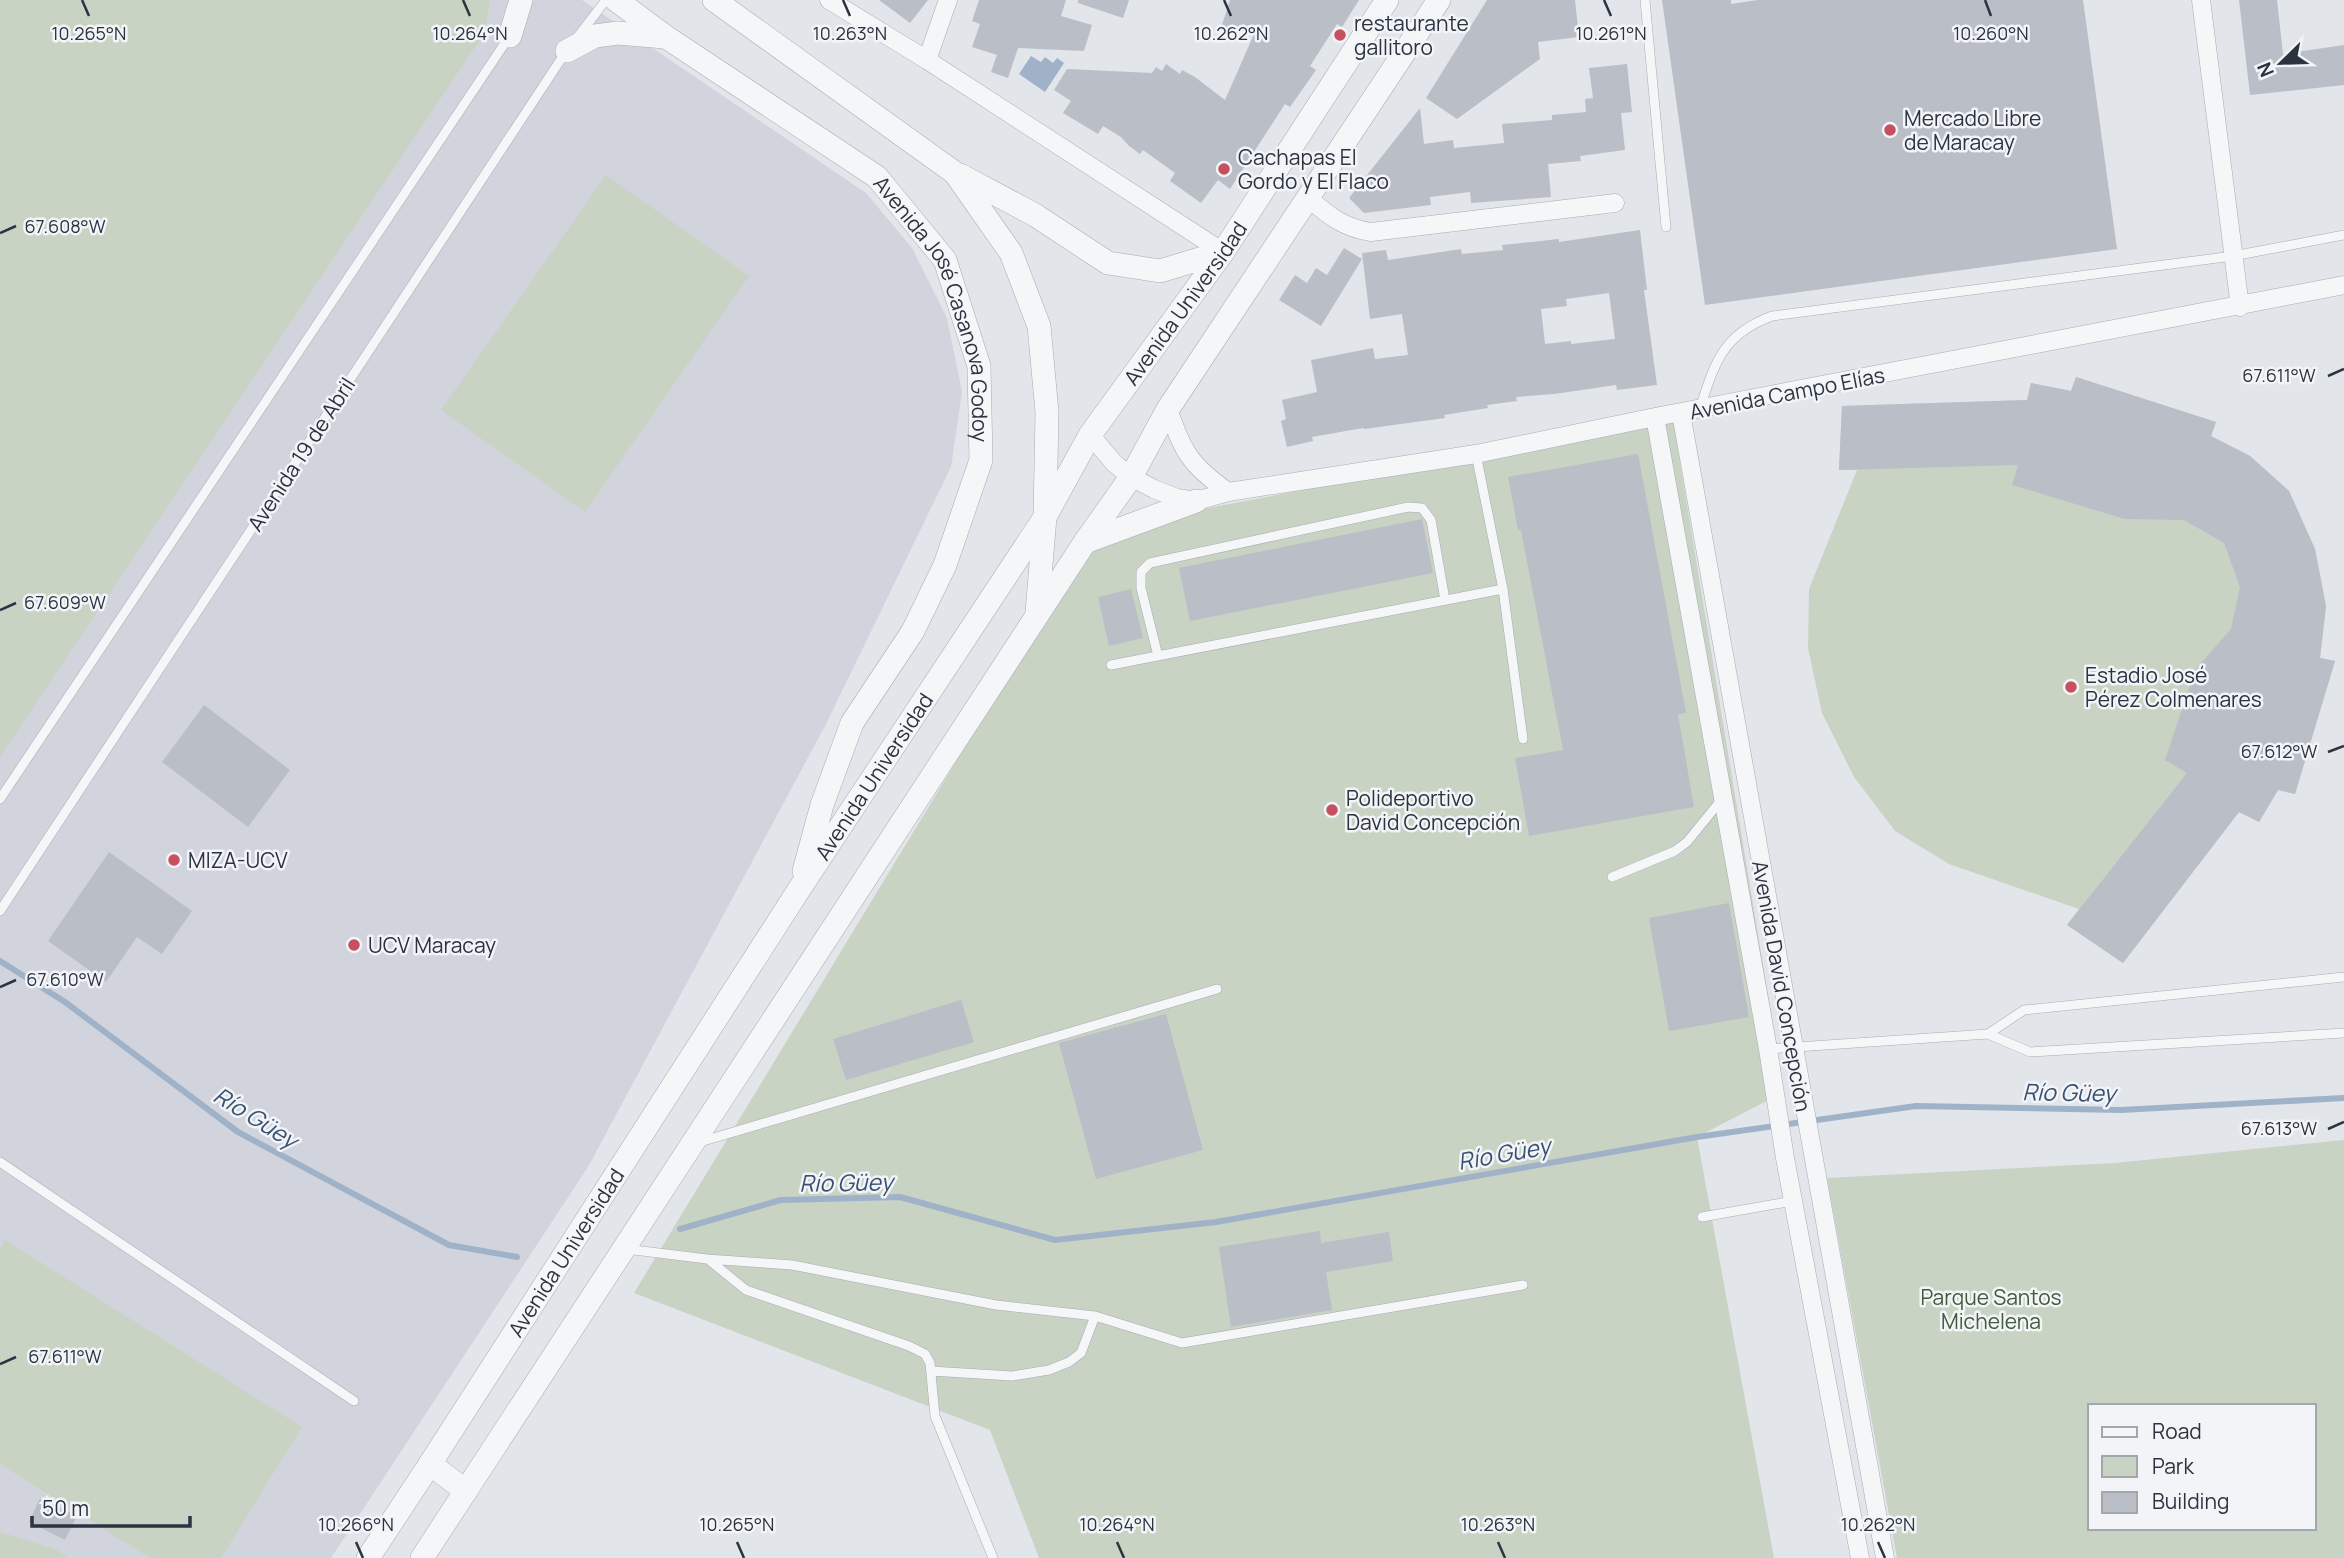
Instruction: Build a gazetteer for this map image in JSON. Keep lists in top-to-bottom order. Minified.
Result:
{"streets":{"street":["Avenida Universidad","Avenida José Casanova Godoy","Avenida Campo Elías","Avenida David Concepción"],"lane":["Avenida 19 de Abril"]},"crossings":[["Avenida Universidad","Avenida José Casanova Godoy"],["Avenida Campo Elías","Avenida David Concepción"]],"water":["Río Güey"],"parks":["Parque Santos Michelena"],"places":["restaurante gallitoro","Mercado Libre de Maracay","Cachapas El Gordo y El Flaco","Estadio José Pérez Colmenares","Polideportivo David Concepción","MIZA-UCV","UCV Maracay"],"legend":["Road","Park","Building"],"scale_bar":"50 m","north":"bottom left","coordinates":["10.265°N","10.264°N","10.263°N","10.262°N","10.261°N","10.260°N","67.608°W","67.611°W","67.609°W","67.612°W","67.610°W","67.613°W","10.266°N"]}
